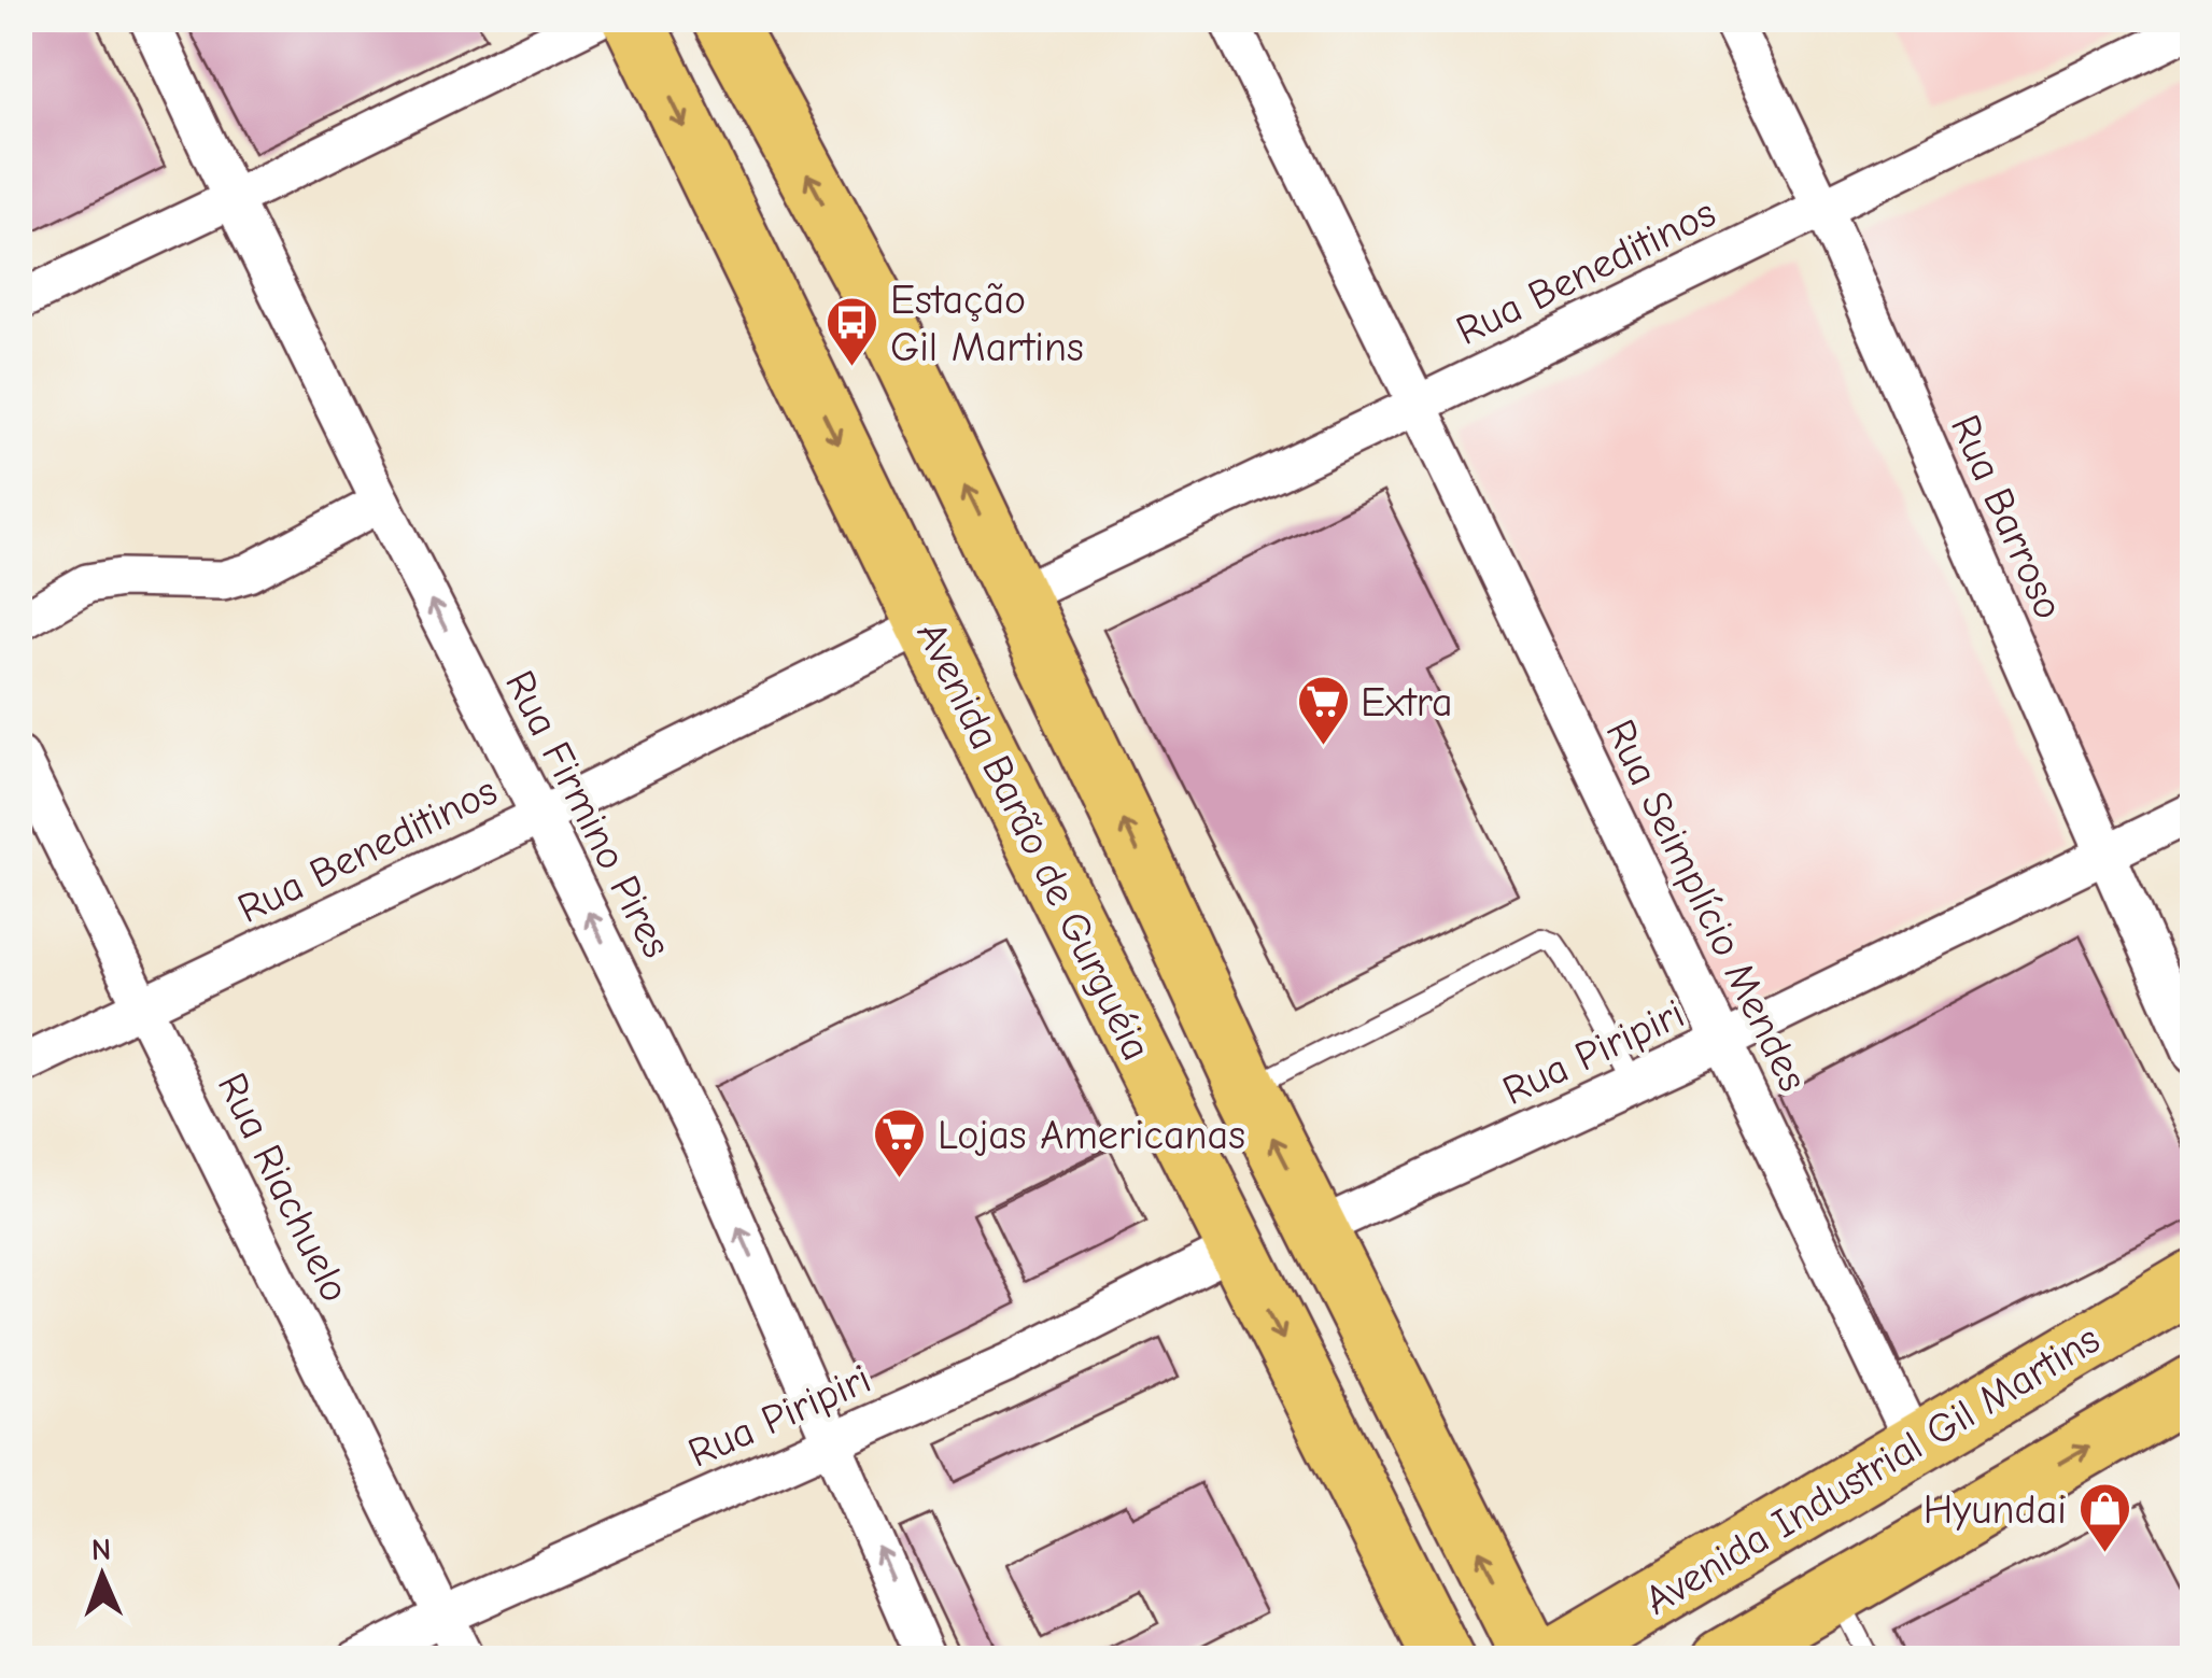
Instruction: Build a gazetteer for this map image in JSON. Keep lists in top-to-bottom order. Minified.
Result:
{"streets":{"main road":["Avenida Barão de Gurguéia","Avenida Industrial Gil Martins"],"street":["Rua Beneditinos","Rua Barroso","Rua Firmino Pires","Rua Seimplício Mendes","Rua Piripiri","Rua Riachuelo"]},"crossings":[["Rua Beneditinos","Rua Barroso"],["Rua Beneditinos","Rua Firmino Pires"],["Rua Beneditinos","Avenida Barão de Gurguéia"],["Rua Beneditinos","Rua Seimplício Mendes"],["Rua Beneditinos","Rua Riachuelo"],["Rua Barroso","Rua Piripiri"],["Rua Firmino Pires","Rua Piripiri"],["Avenida Barão de Gurguéia","Rua Piripiri"],["Rua Seimplício Mendes","Rua Piripiri"],["Rua Seimplício Mendes","Avenida Industrial Gil Martins"],["Rua Piripiri","Rua Riachuelo"]],"one_way":["Rua Firmino Pires"],"places":{"bus stop":["Estação Gil Martins"],"supermarket":["Extra","Lojas Americanas"],"shop":["Hyundai"]},"north":"top"}
